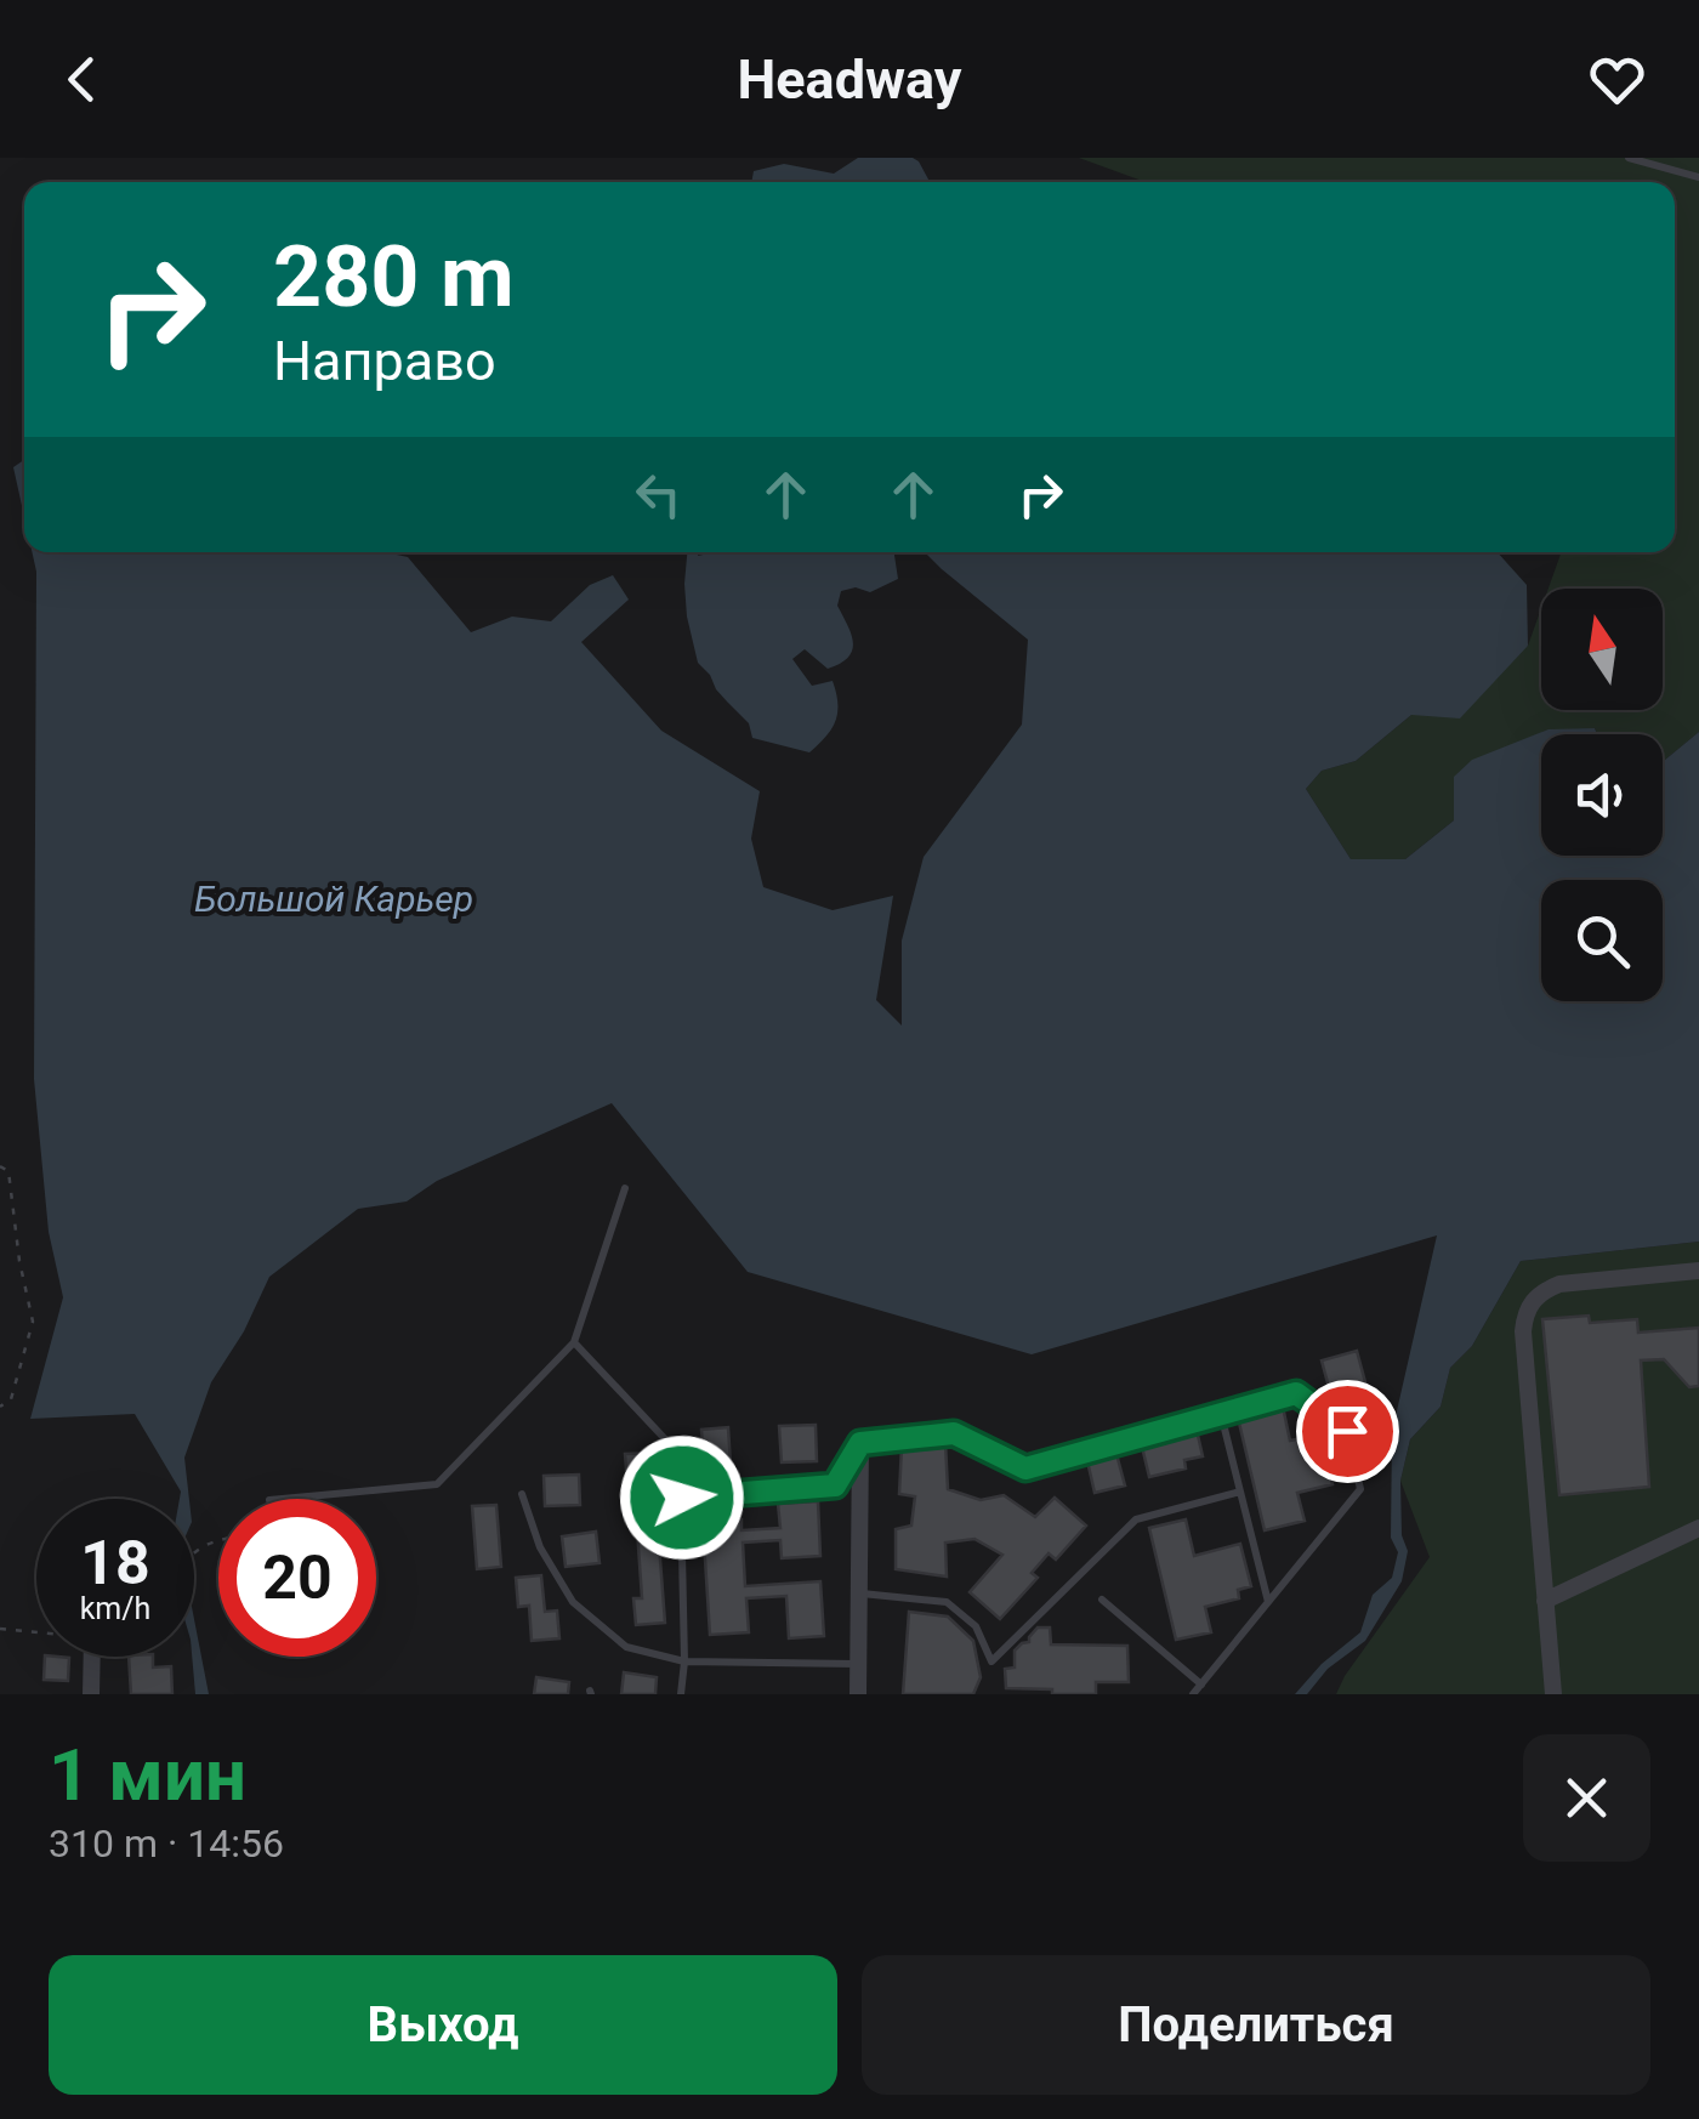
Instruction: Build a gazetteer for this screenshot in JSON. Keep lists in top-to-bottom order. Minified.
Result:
{"water":["Большой Карьер"],"north":"top","page":{"header":"Headway","turn":["280 m","Направо"],"speed":"18 km/h","limit":"20","heading":["1 мин","310 m · 14:56"],"buttons":["Выход","Поделиться"]}}
